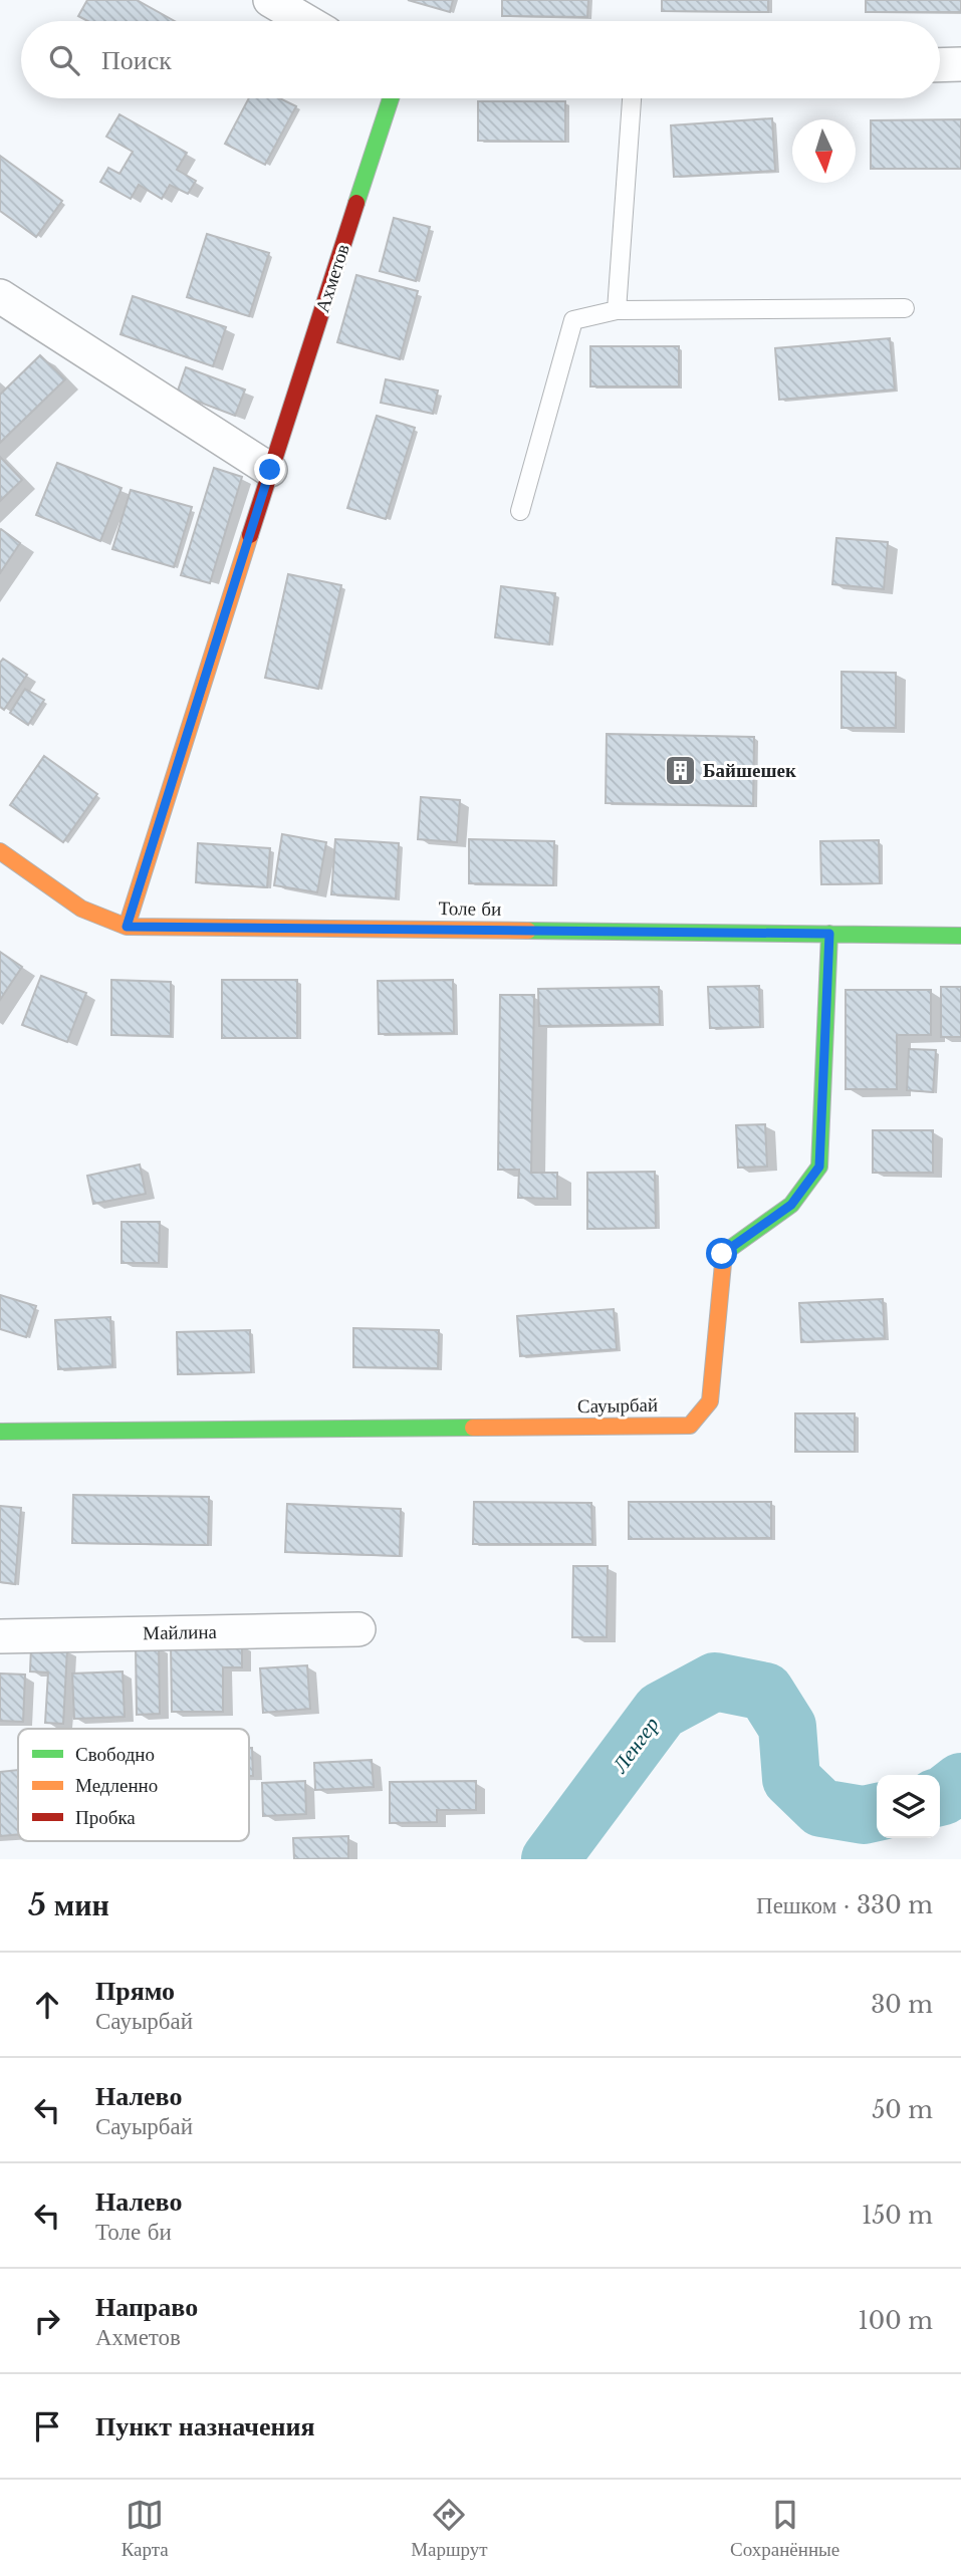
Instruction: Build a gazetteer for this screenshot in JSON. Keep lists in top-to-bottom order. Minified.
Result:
{"streets":{"street":["Ахметов","Толе би","Сауырбай","Майлина"]},"crossings":[["Ахметов","Толе би"],["Толе би","Сауырбай"]],"water":["Ленгер"],"places":{"building":["Байшешек"]},"legend":["Свободно","Медленно","Пробка"],"north":"bottom","page":{"search":"Поиск","heading":["5 мин","Пешком · 330 m"],"list":[["Прямо","Сауырбай","30 m"],["Налево","Сауырбай","50 m"],["Налево","Толе би","150 m"],["Направо","Ахметов","100 m"],"Пункт назначения"],"nav":["Карта","Маршрут","Сохранённые"]}}
